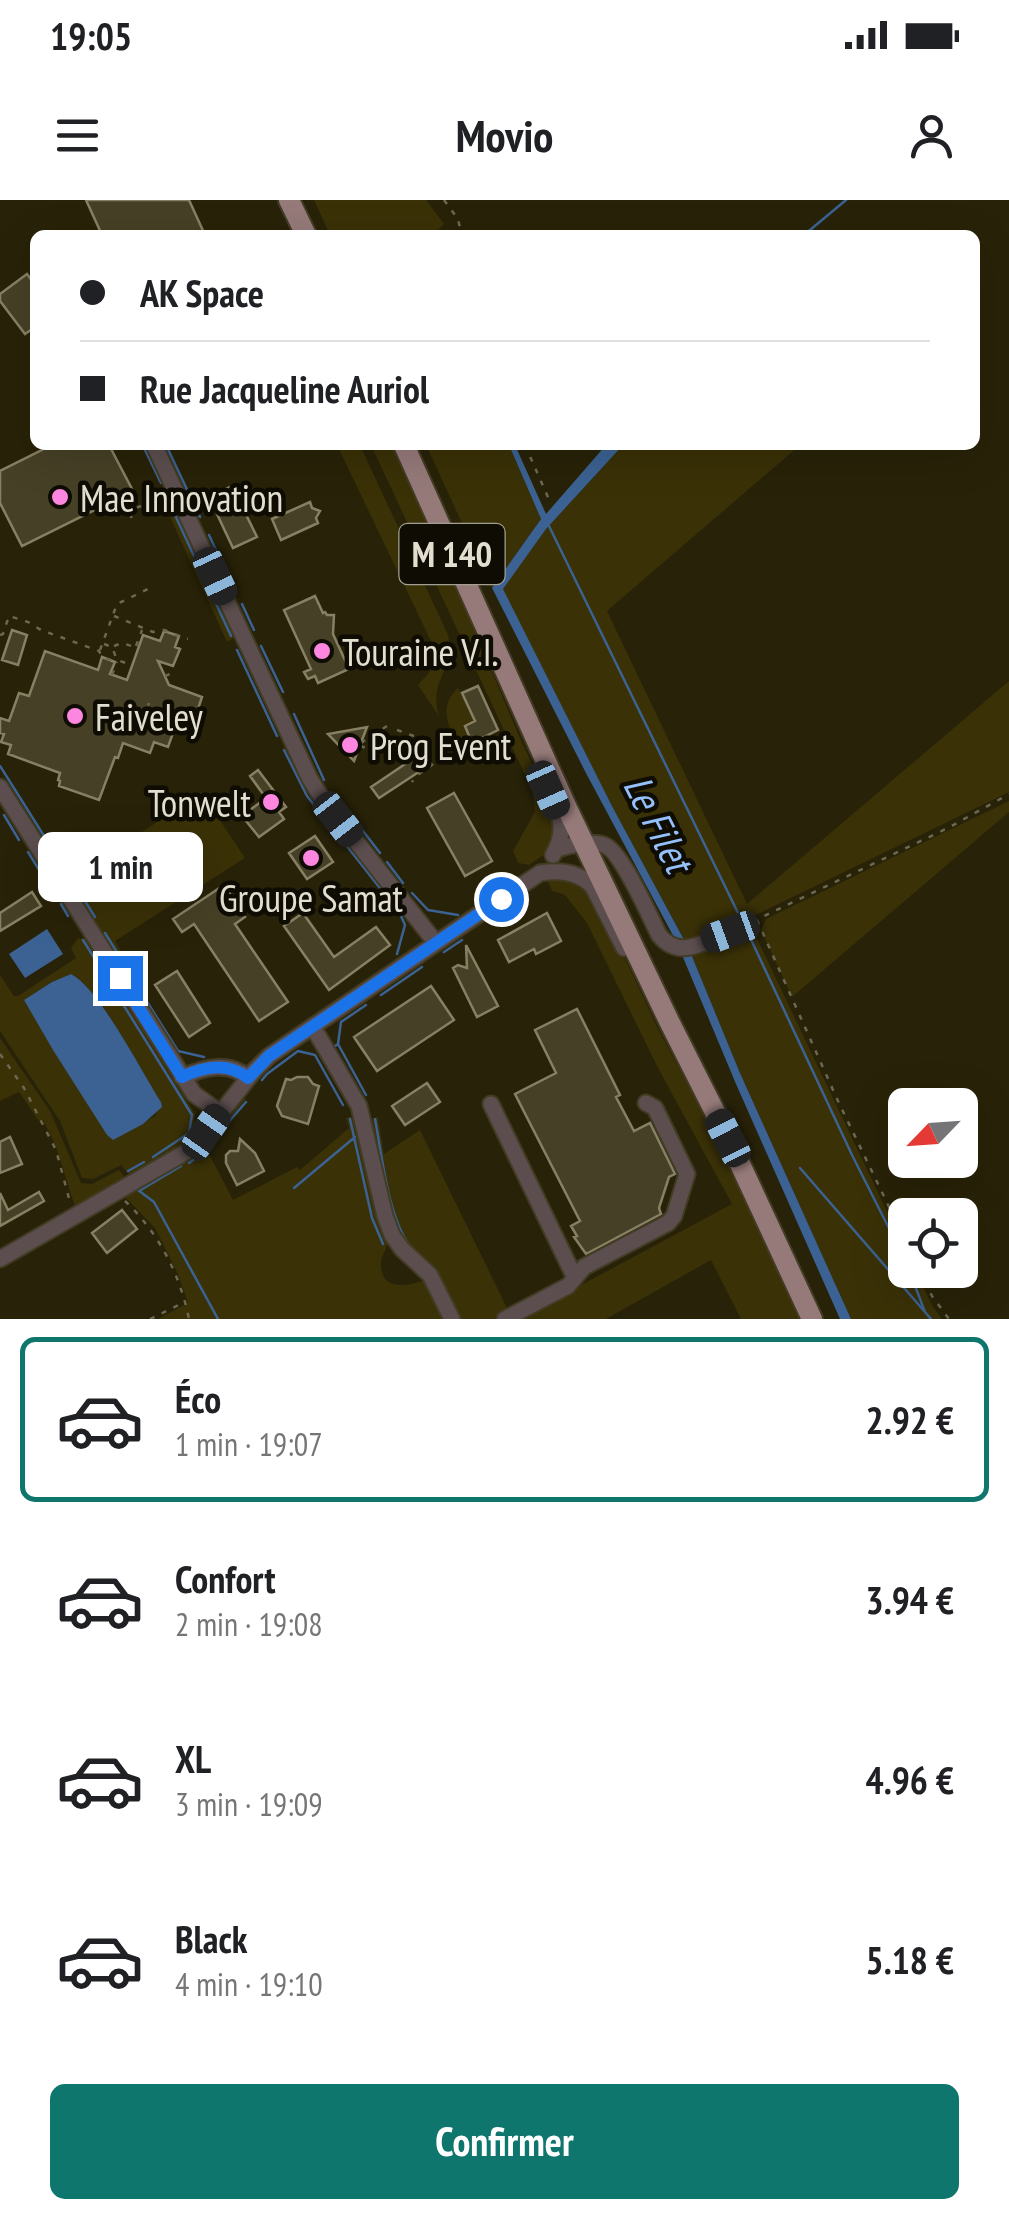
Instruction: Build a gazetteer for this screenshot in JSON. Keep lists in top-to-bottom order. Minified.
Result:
{"streets":{"main road":["M 140"]},"water":["Le Filet"],"places":["Mae Innovation","Touraine V.I.","Faiveley","Prog Event","Tonwelt","Groupe Samat"],"north":"bottom left","page":{"status":"19:05","header":"Movio","banner":["AK Space","Rue Jacqueline Auriol"],"bubble":"1 min","list":[{"name":"Éco","note":"1 min · 19:07","value":"2.92 €"},{"name":"Confort","note":"2 min · 19:08","value":"3.94 €"},{"name":"XL","note":"3 min · 19:09","value":"4.96 €"},{"name":"Black","note":"4 min · 19:10","value":"5.18 €"}],"buttons":"Confirmer"}}
